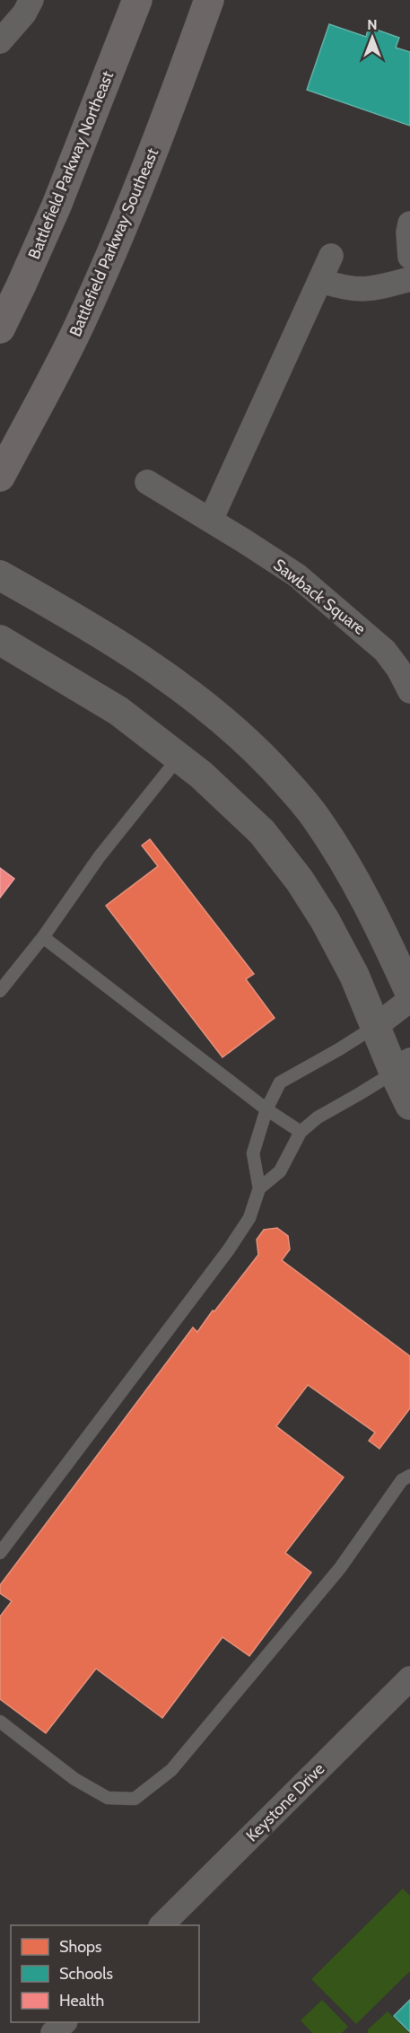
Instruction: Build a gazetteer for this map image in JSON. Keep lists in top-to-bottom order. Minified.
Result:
{"streets":{"main road":["Battlefield Parkway Northeast","Battlefield Parkway Southeast"],"street":["Sawback Square","Keystone Drive"]},"legend":["Shops","Schools","Health"],"north":"top"}
